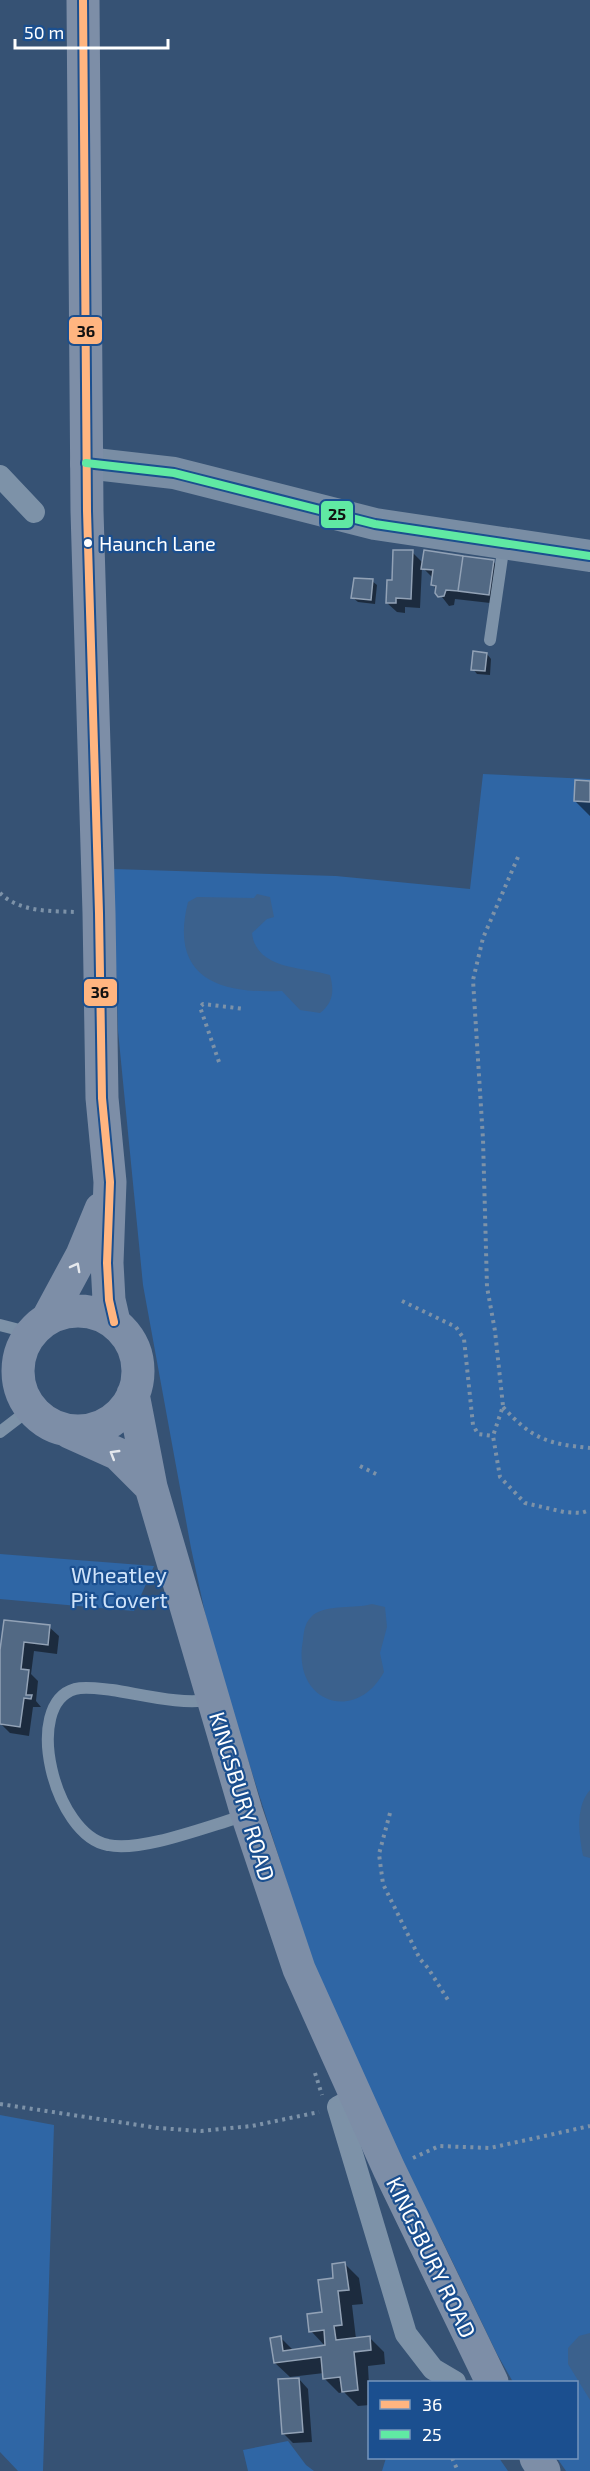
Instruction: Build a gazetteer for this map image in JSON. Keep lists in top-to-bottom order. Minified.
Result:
{"streets":{"main road":["KINGSBURY ROAD"]},"parks":["Wheatley Pit Covert"],"places":["Haunch Lane"],"lines":["transit line 36","transit line 25"],"legend":["36","25"],"scale_bar":"50 m"}
